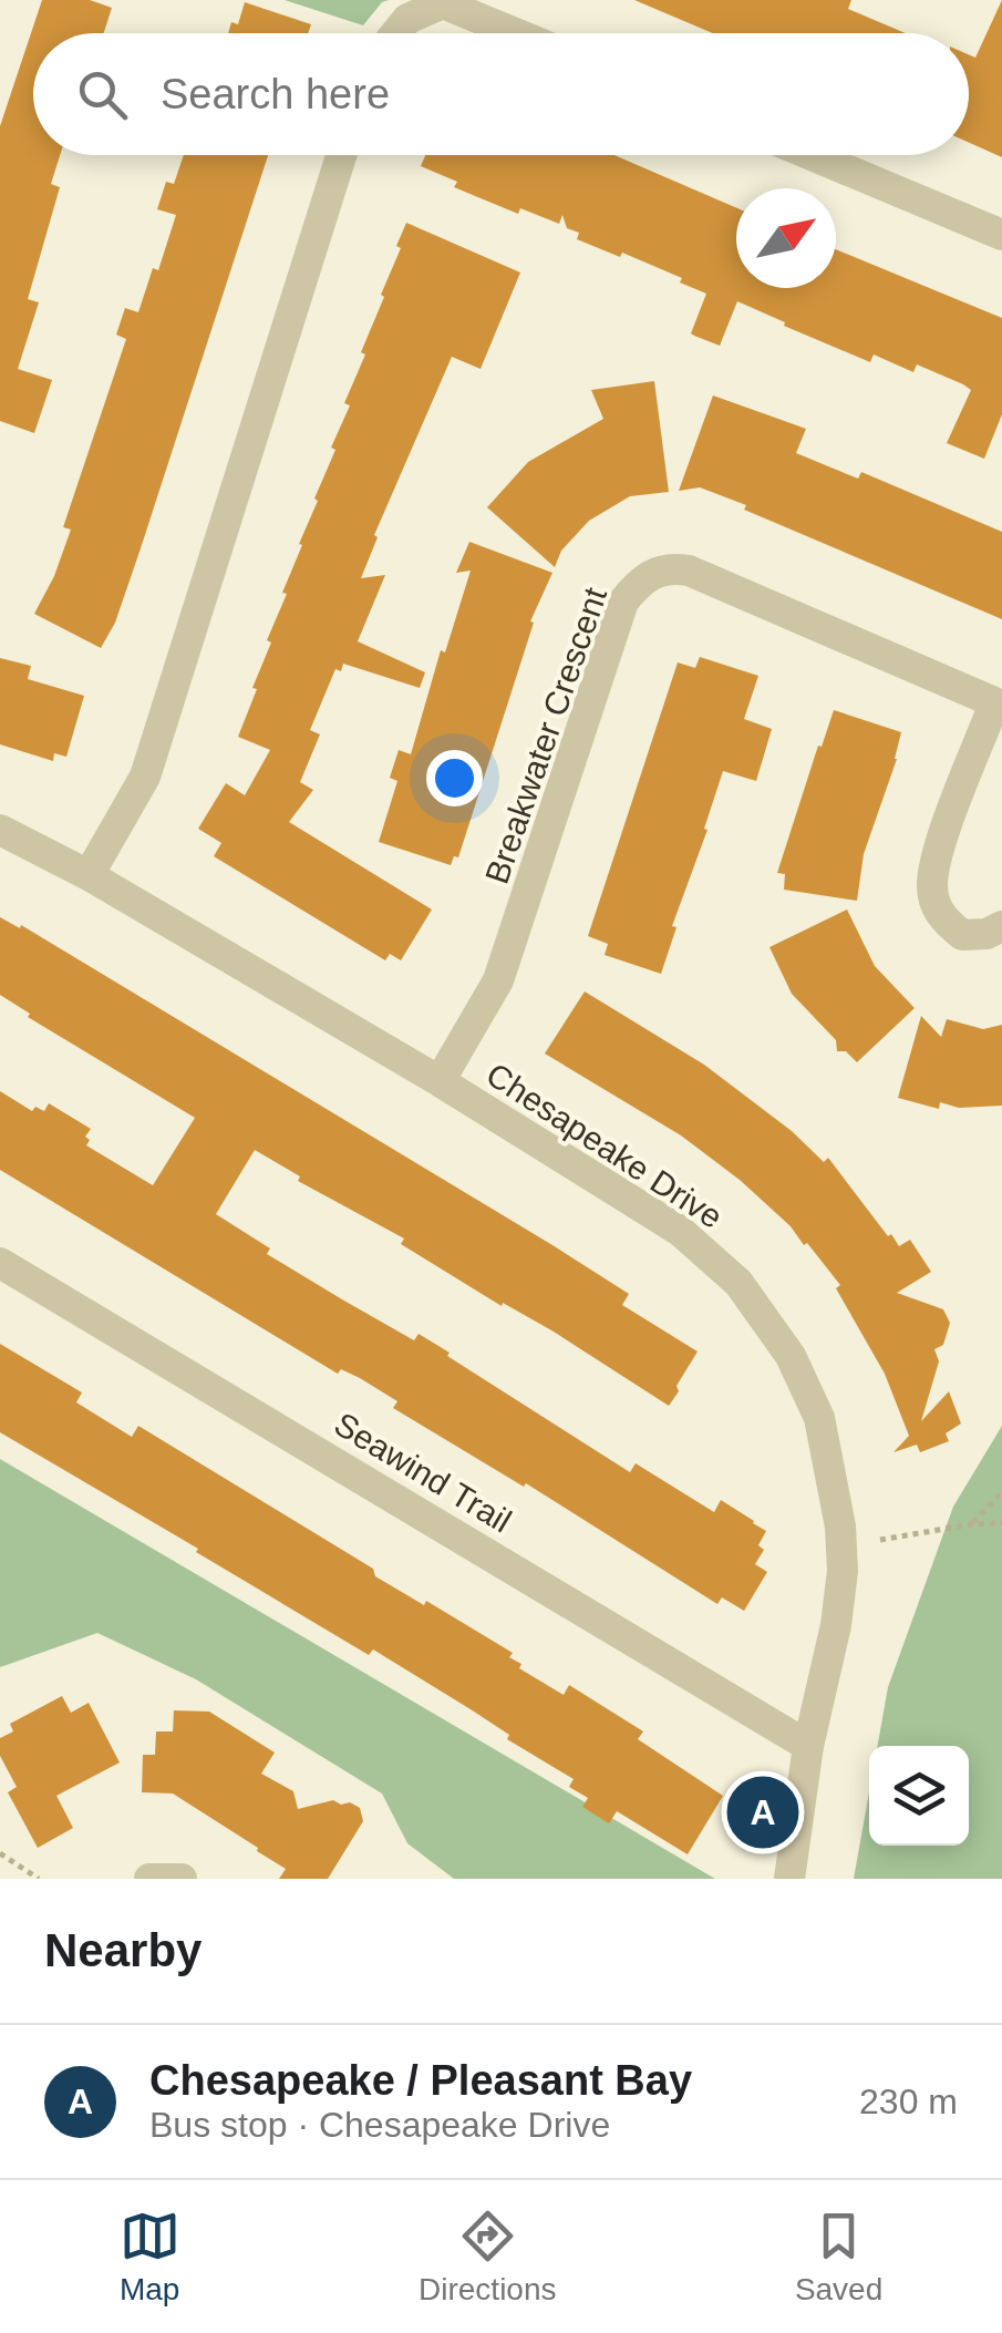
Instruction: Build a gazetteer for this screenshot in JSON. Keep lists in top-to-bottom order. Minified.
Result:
{"streets":{"street":["Breakwater Crescent","Chesapeake Drive","Seawind Trail"]},"crossings":[["Breakwater Crescent","Chesapeake Drive"],["Chesapeake Drive","Seawind Trail"]],"north":"top right","page":{"search":"Search here","pins":"A","heading":"Nearby","list":[{"mark":"A","name":"Chesapeake / Pleasant Bay","note":"Bus stop · Chesapeake Drive","value":"230 m"}],"nav":["Map","Directions","Saved"]}}
